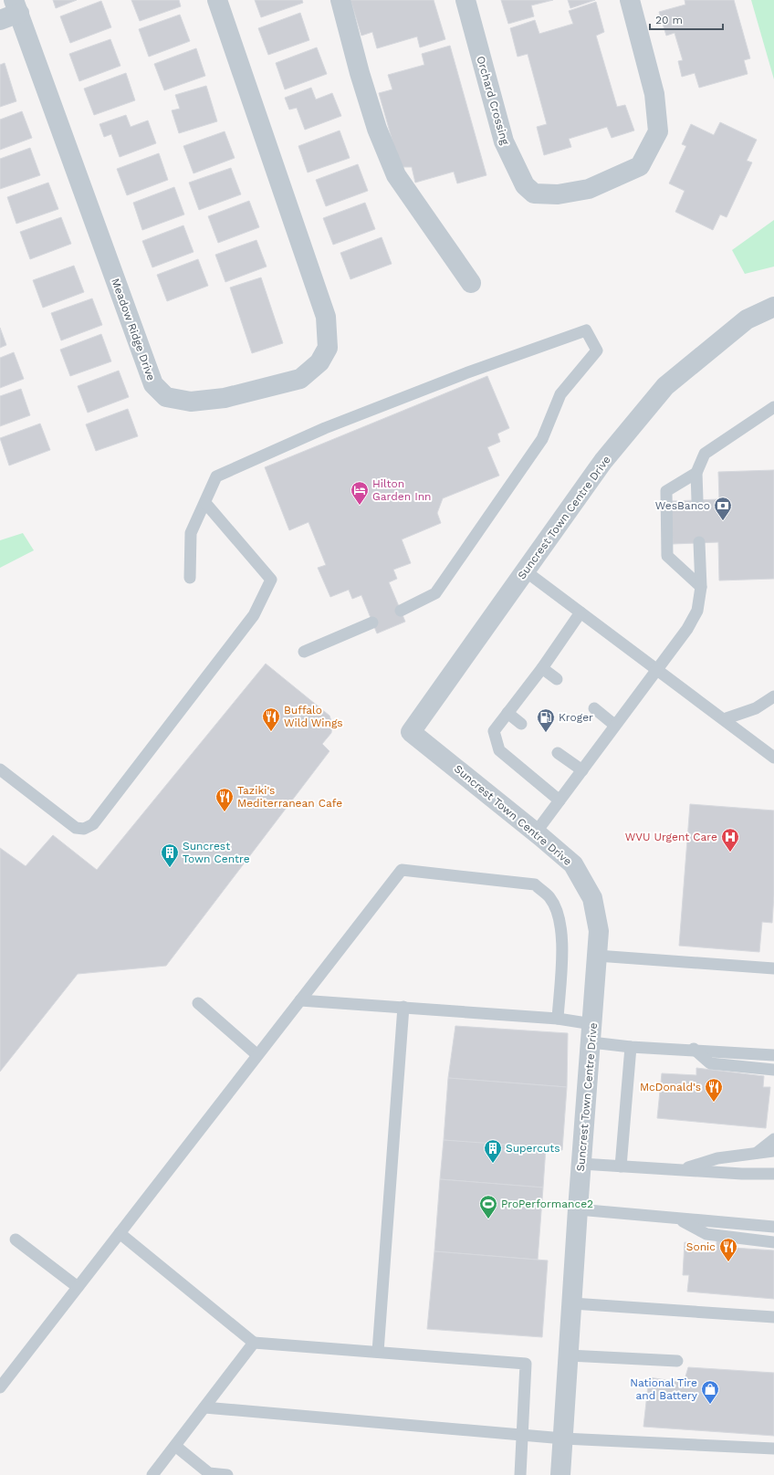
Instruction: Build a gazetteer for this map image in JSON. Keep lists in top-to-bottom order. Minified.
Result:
{"streets":{"street":["Orchard Crossing","Meadow Ridge Drive","Suncrest Town Centre Drive"]},"places":{"hotel":["Hilton Garden Inn"],"bank":["WesBanco"],"restaurant":["Buffalo Wild Wings","Taziki's Mediterranean Cafe","McDonald's","Sonic"],"fuel station":["Kroger"],"hospital":["WVU Urgent Care"],"building":["Suncrest Town Centre","Supercuts"],"sports":["ProPerformance2"],"shop":["National Tire and Battery"]},"scale_bar":"20 m"}
